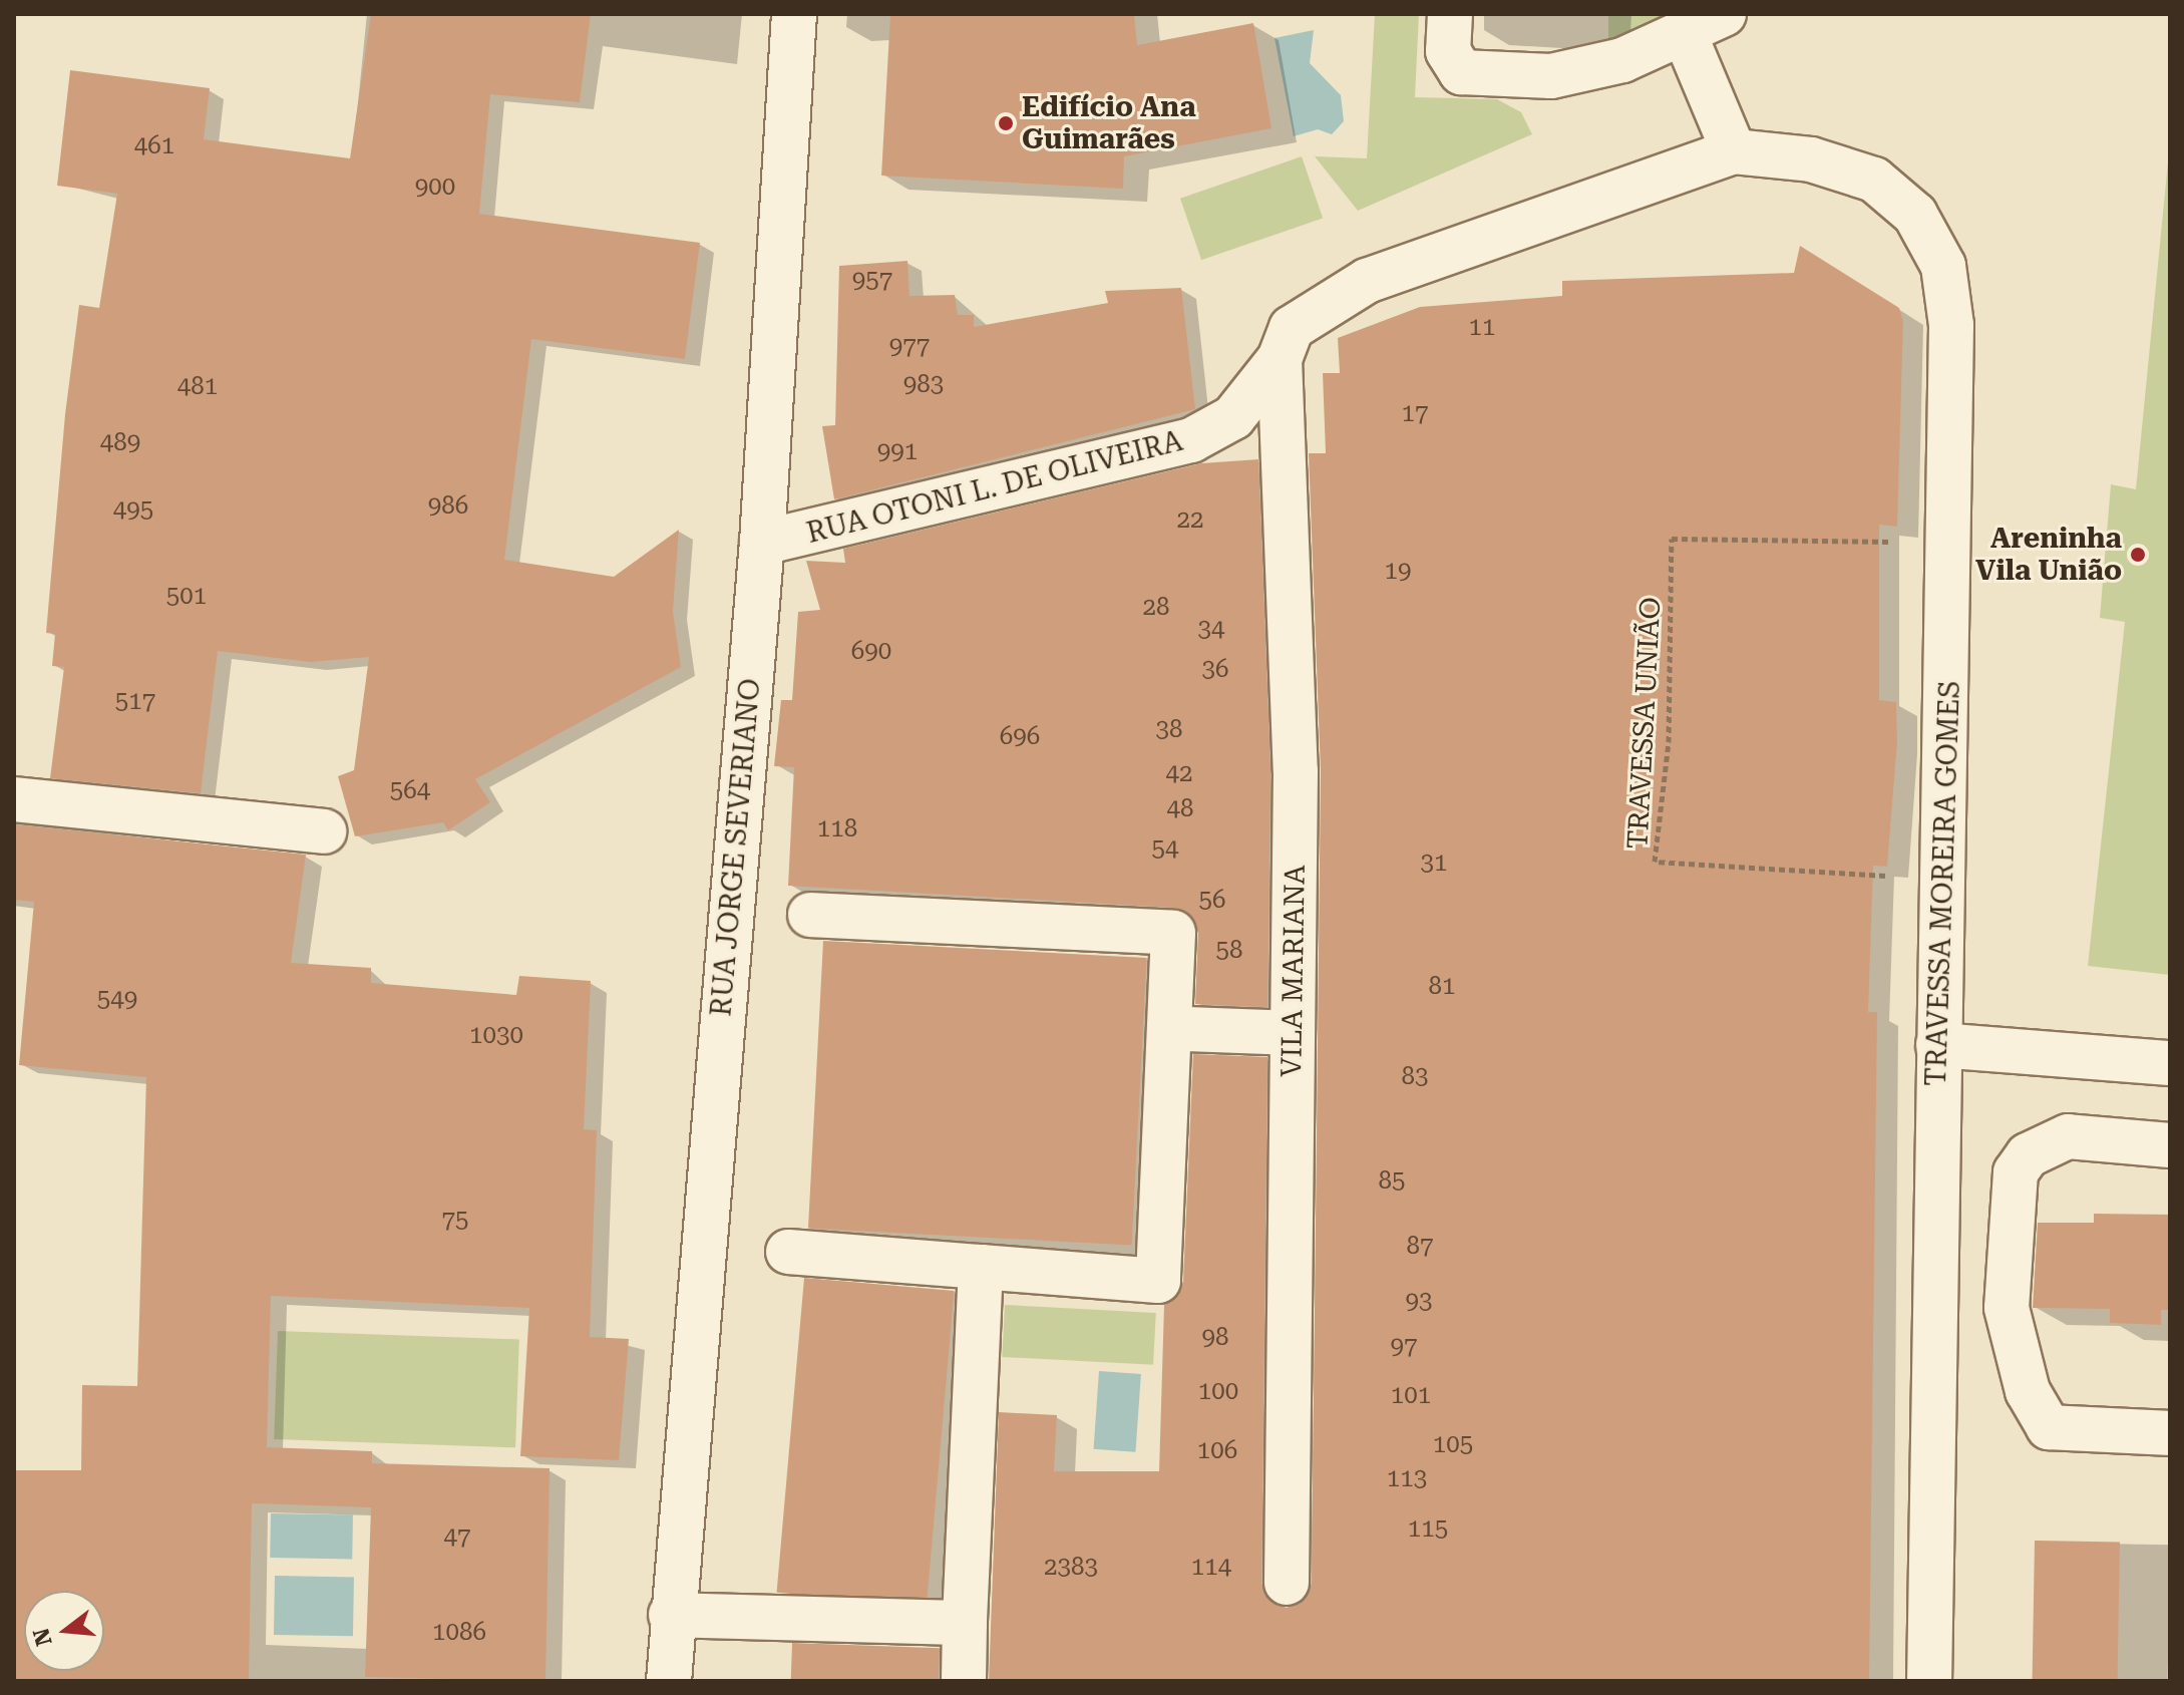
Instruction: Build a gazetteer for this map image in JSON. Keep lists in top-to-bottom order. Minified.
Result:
{"streets":{"street":["RUA OTONI L. DE OLIVEIRA","RUA JORGE SEVERIANO","TRAVESSA MOREIRA GOMES","VILA MARIANA"],"path":["TRAVESSA UNIÃO"]},"crossings":[["RUA OTONI L. DE OLIVEIRA","RUA JORGE SEVERIANO"],["RUA OTONI L. DE OLIVEIRA","TRAVESSA MOREIRA GOMES"],["RUA OTONI L. DE OLIVEIRA","VILA MARIANA"]],"places":["Edifício Ana Guimarães","Areninha Vila União"],"house_numbers":["461","900","957","11","977","983","481","17","489","991","986","495","22","19","501","28","34","690","36","517","38","696","42","564","48","118","54","31","56","58","81","549","1030","83","85","75","87","93","98","97","100","101","105","106","113","115","47","2383","114","1086"],"north":"left"}
